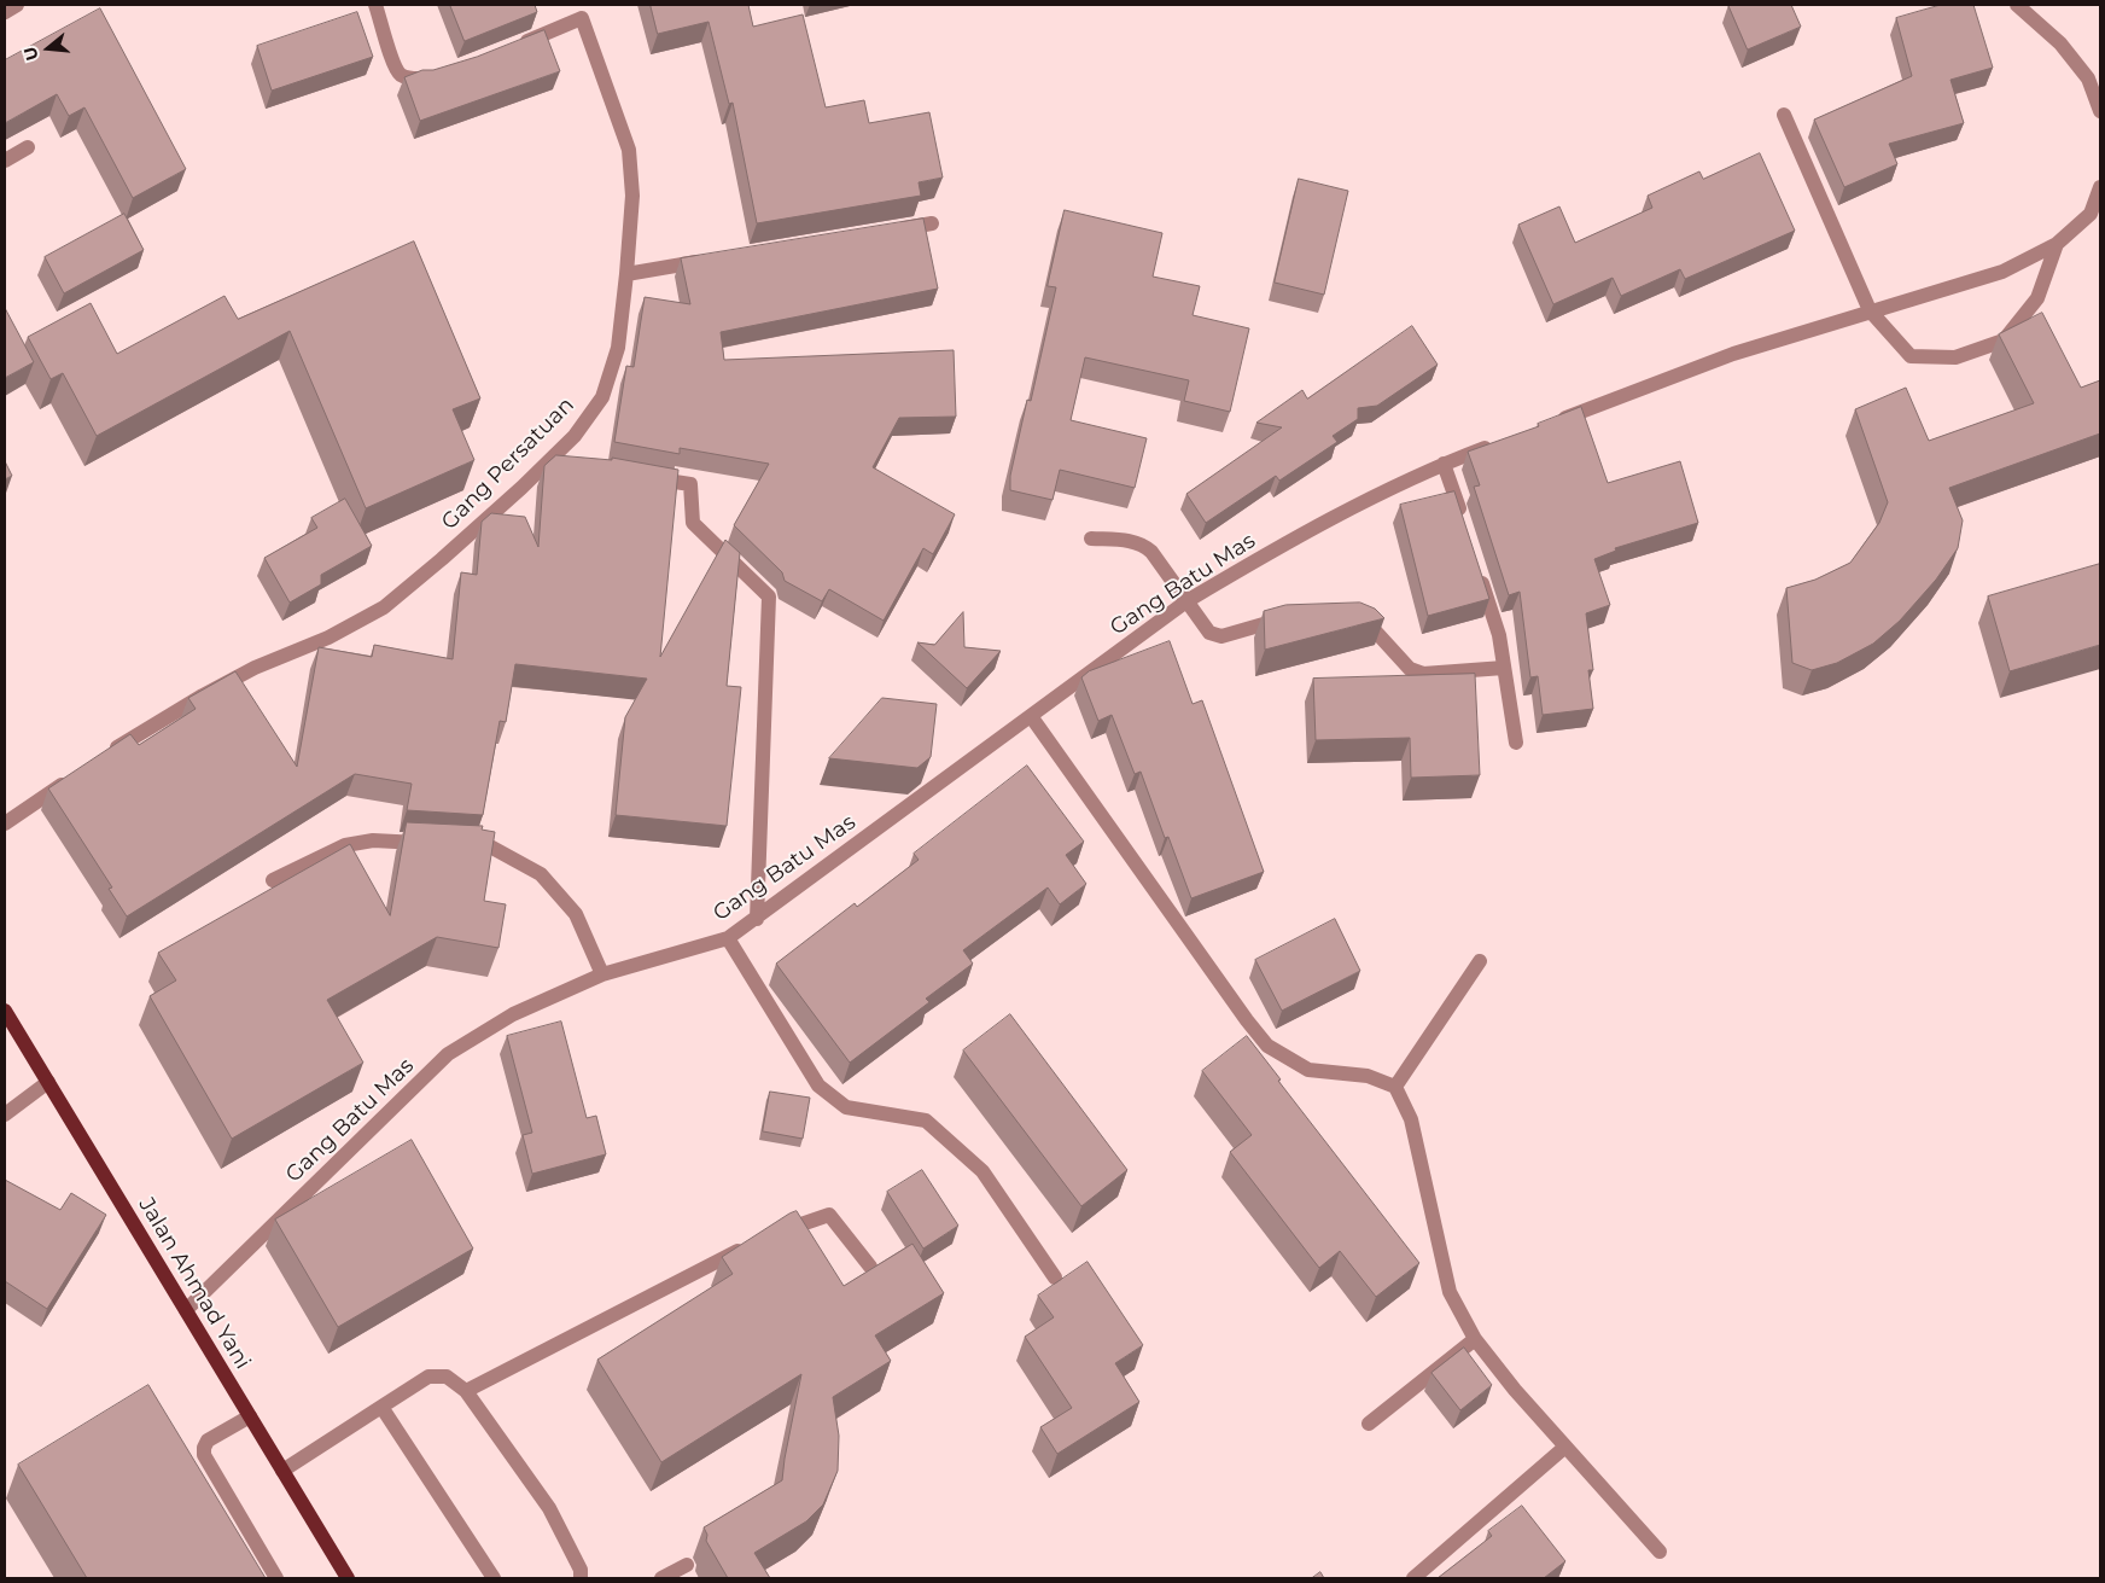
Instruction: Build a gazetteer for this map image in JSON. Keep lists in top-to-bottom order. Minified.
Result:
{"streets":{"main road":["Jalan Ahmad Yani"],"street":["Gang Persatuan","Gang Batu Mas"]},"crossings":[["Gang Batu Mas","Jalan Ahmad Yani"]],"north":"left"}
